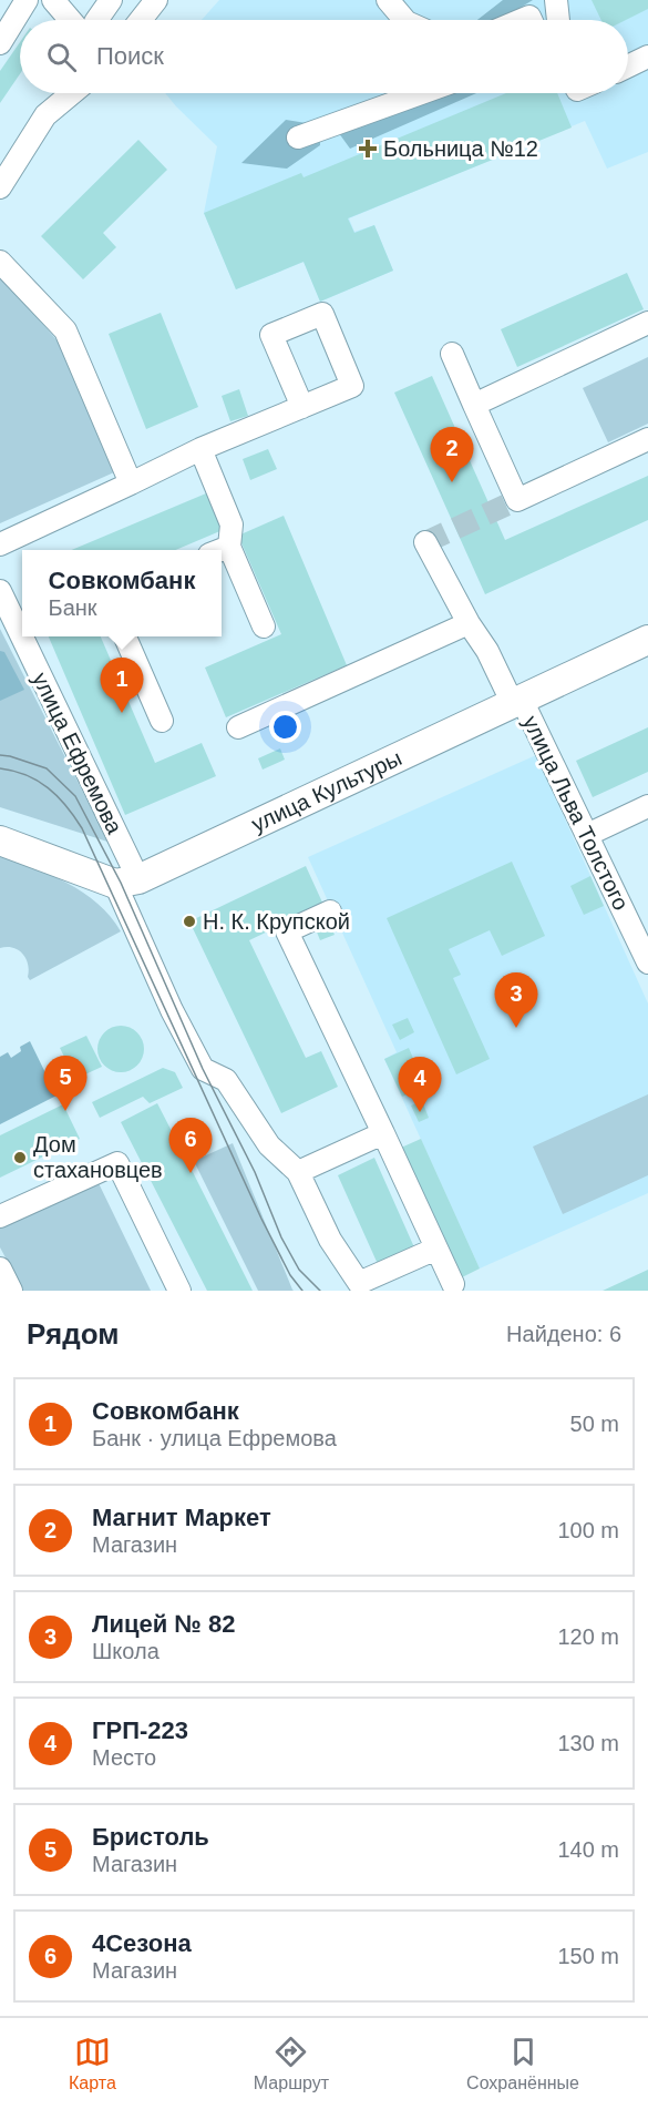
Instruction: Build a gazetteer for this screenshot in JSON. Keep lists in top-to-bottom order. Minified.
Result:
{"streets":{"main road":["улица Культуры"],"street":["улица Ефремова","улица Льва Толстого"]},"crossings":[["улица Ефремова","улица Культуры"],["улица Культуры","улица Льва Толстого"]],"places":{"health":["Больница №12"],"other":["Н. К. Крупской","Дом стахановцев"]},"page":{"search":"Поиск","pins":["2","1","3","5","4","6"],"popup":["Совкомбанк","Банк"],"heading":["Рядом","Найдено: 6"],"list":[{"mark":"1","name":"Совкомбанк","note":"Банк · улица Ефремова","value":"50 m"},{"mark":"2","name":"Магнит Маркет","note":"Магазин","value":"100 m"},{"mark":"3","name":"Лицей № 82","note":"Школа","value":"120 m"},{"mark":"4","name":"ГРП-223","note":"Место","value":"130 m"},{"mark":"5","name":"Бристоль","note":"Магазин","value":"140 m"},{"mark":"6","name":"4Сезона","note":"Магазин","value":"150 m"}],"nav":["Карта","Маршрут","Сохранённые"]}}
